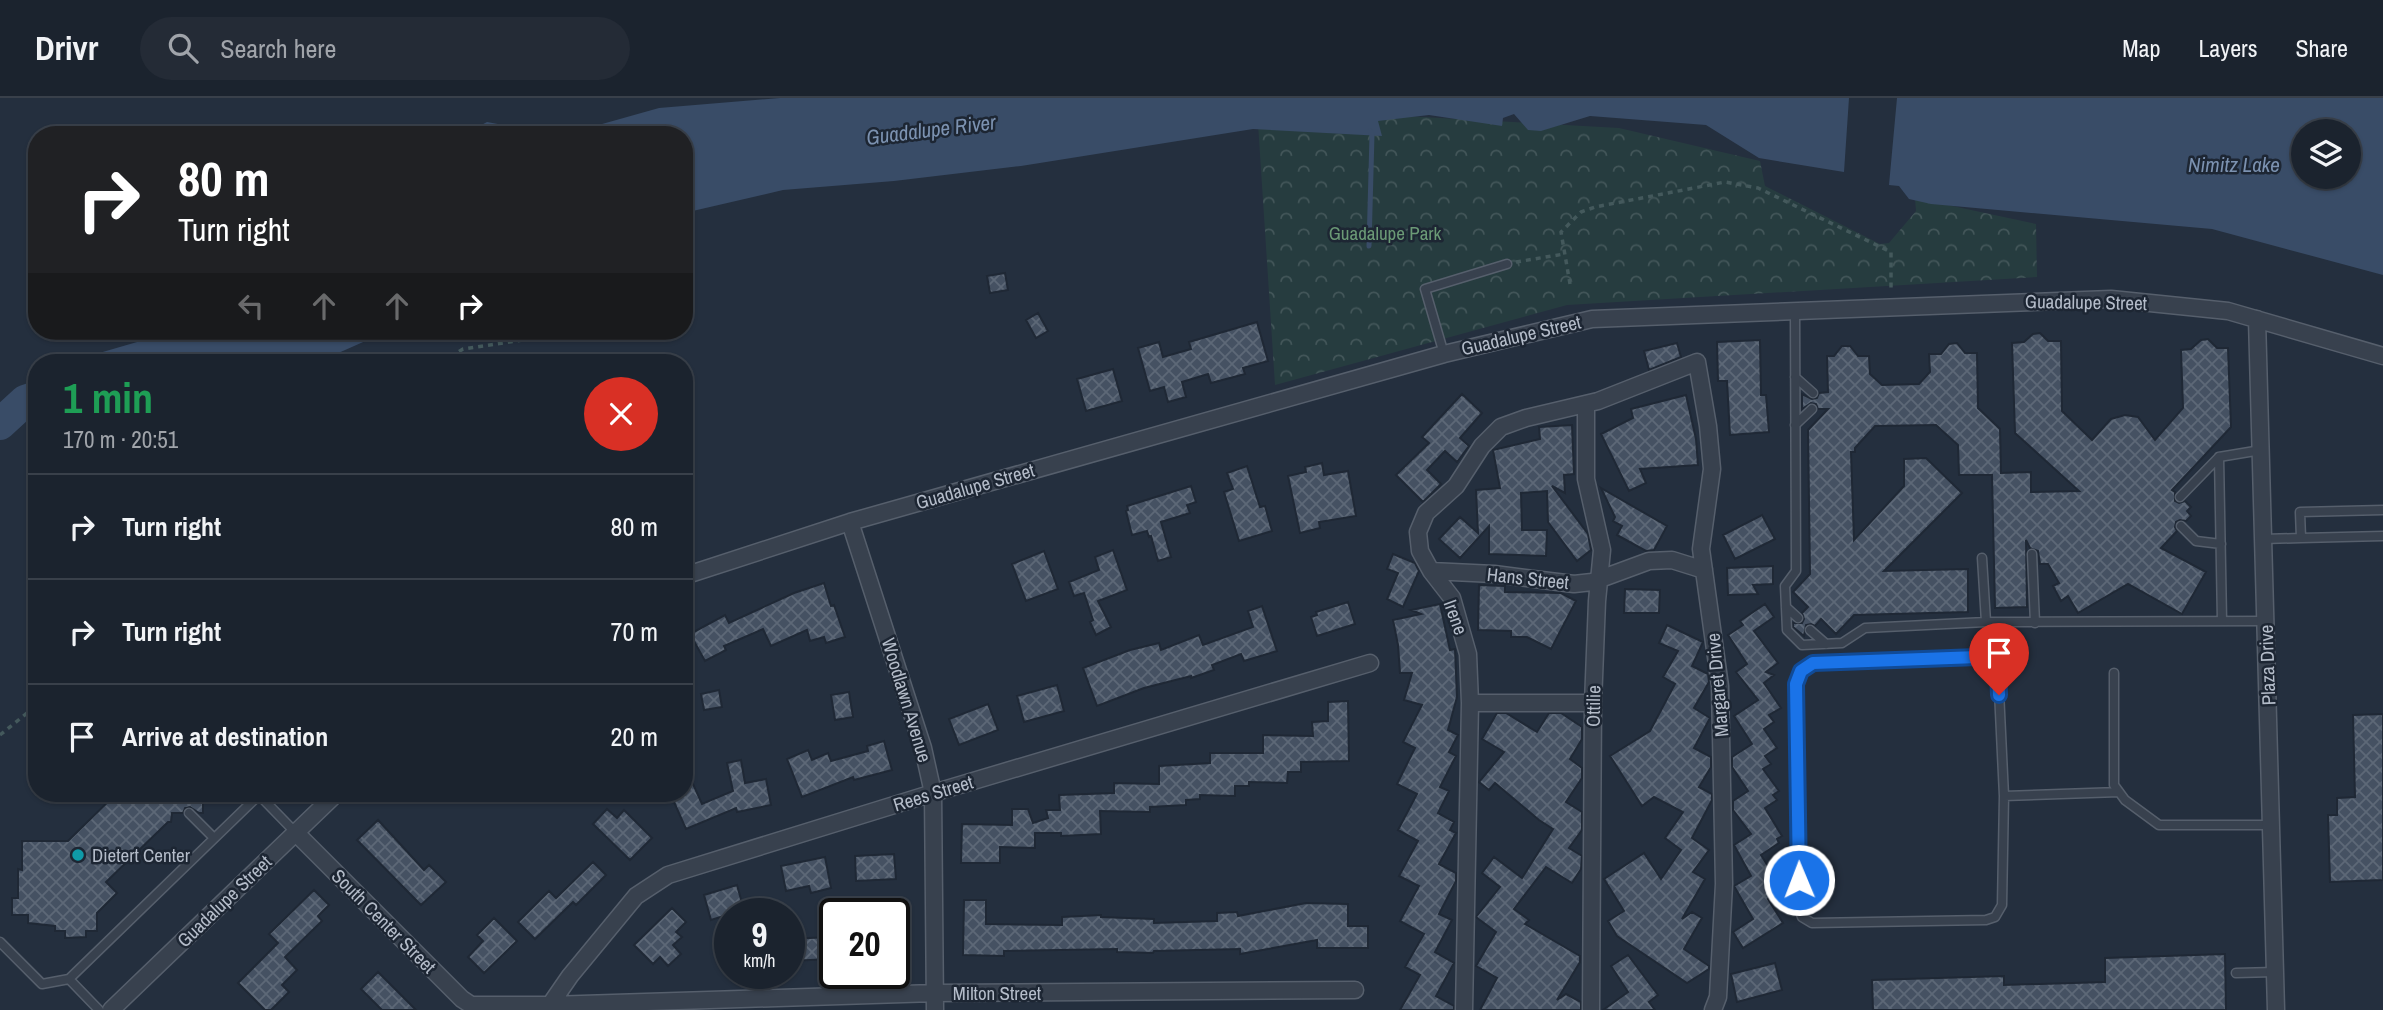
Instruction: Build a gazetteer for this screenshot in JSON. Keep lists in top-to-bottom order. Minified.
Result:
{"streets":{"street":["Guadalupe Street","Hans Street","Irene","Plaza Drive","Margaret Drive","Woodlawn Avenue","Ottilie","Rees Street","South Center Street","Milton Street"]},"crossings":[["Guadalupe Street","Plaza Drive"],["Guadalupe Street","Woodlawn Avenue"],["Guadalupe Street","South Center Street"],["Hans Street","Irene"],["Hans Street","Margaret Drive"],["Hans Street","Ottilie"],["Irene","Margaret Drive"],["Irene","Ottilie"],["Woodlawn Avenue","Rees Street"],["Woodlawn Avenue","Milton Street"],["Rees Street","Milton Street"],["South Center Street","Milton Street"]],"water":["Guadalupe River","Nimitz Lake"],"parks":["Guadalupe Park"],"places":["Dietert Center"],"page":{"header":"Drivr","search":"Search here","nav":["Map","Layers","Share"],"turn":["80 m","Turn right"],"heading":["1 min","170 m · 20:51"],"list":[{"name":"Turn right","value":"80 m"},{"name":"Turn right","value":"70 m"},{"name":"Arrive at destination","value":"20 m"}],"speed":"9 km/h","limit":"20"}}
